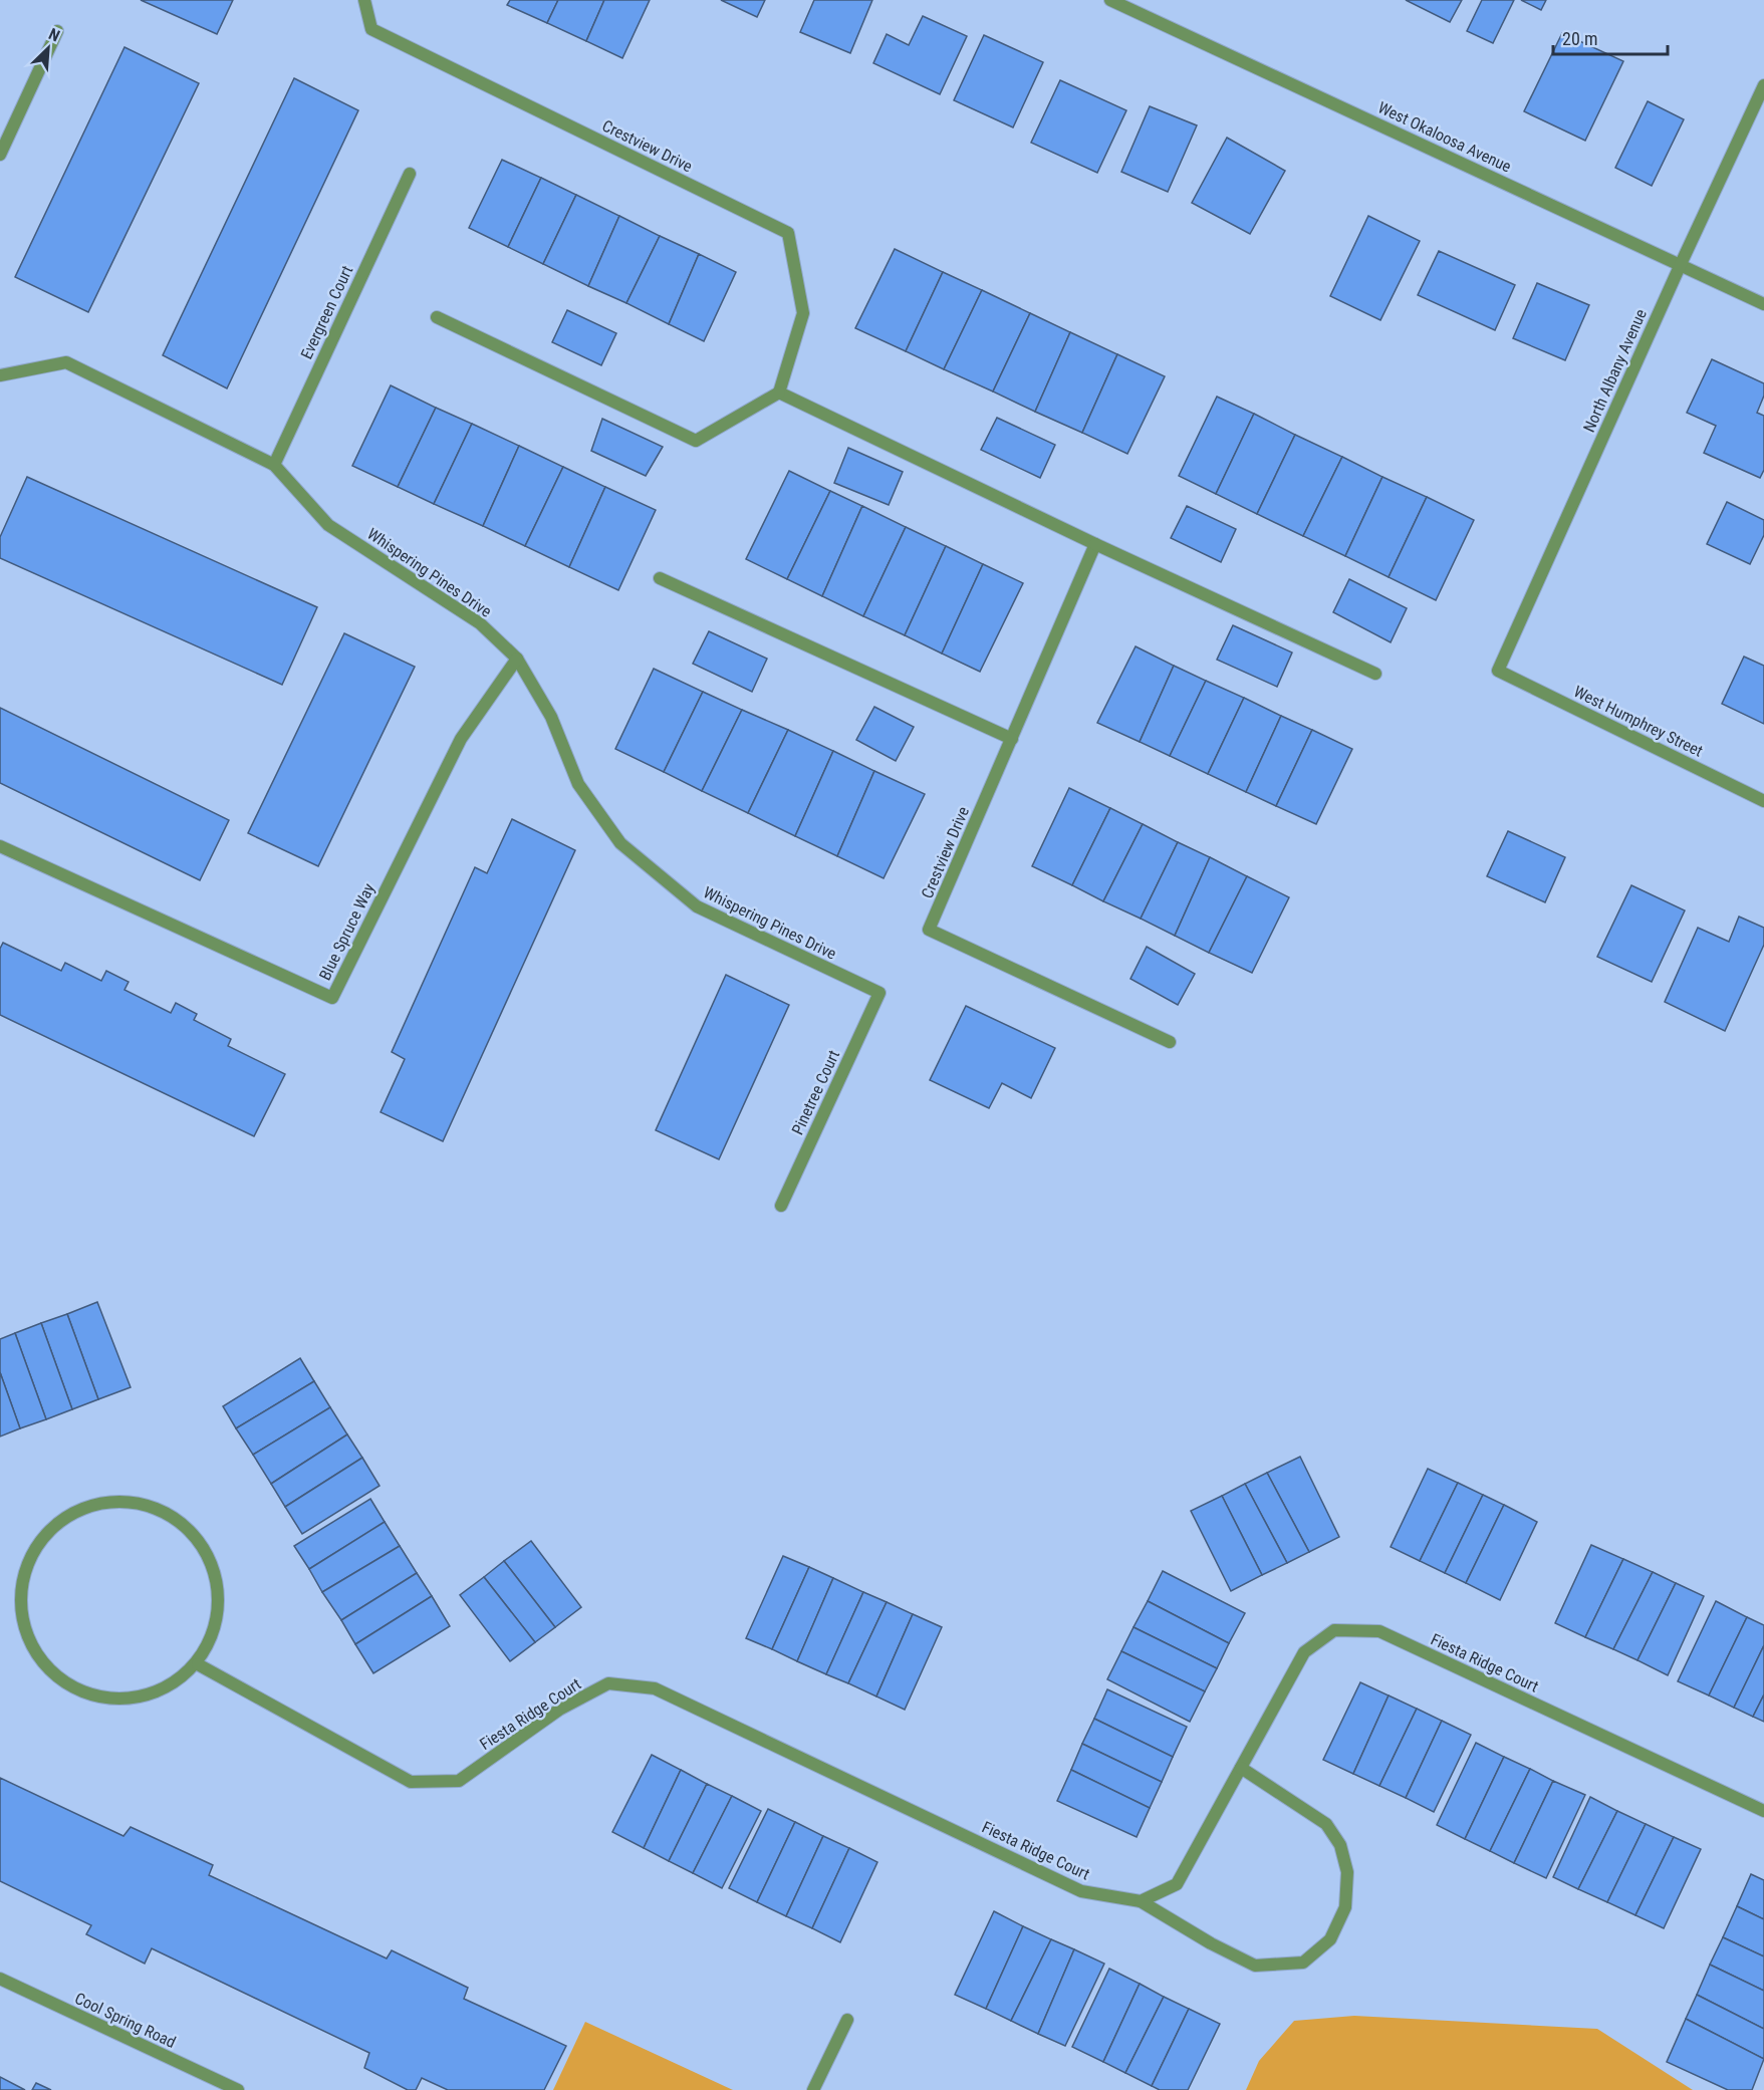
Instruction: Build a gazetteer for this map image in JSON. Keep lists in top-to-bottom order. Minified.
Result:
{"streets":{"street":["West Okaloosa Avenue","Crestview Drive","Evergreen Court","North Albany Avenue","Whispering Pines Drive","West Humphrey Street","Blue Spruce Way","Pinetree Court","Fiesta Ridge Court","Cool Spring Road"]},"crossings":[["West Okaloosa Avenue","North Albany Avenue"],["Evergreen Court","Whispering Pines Drive"],["North Albany Avenue","West Humphrey Street"],["Whispering Pines Drive","Blue Spruce Way"],["Whispering Pines Drive","Pinetree Court"]],"scale_bar":"20 m","north":"top right"}
